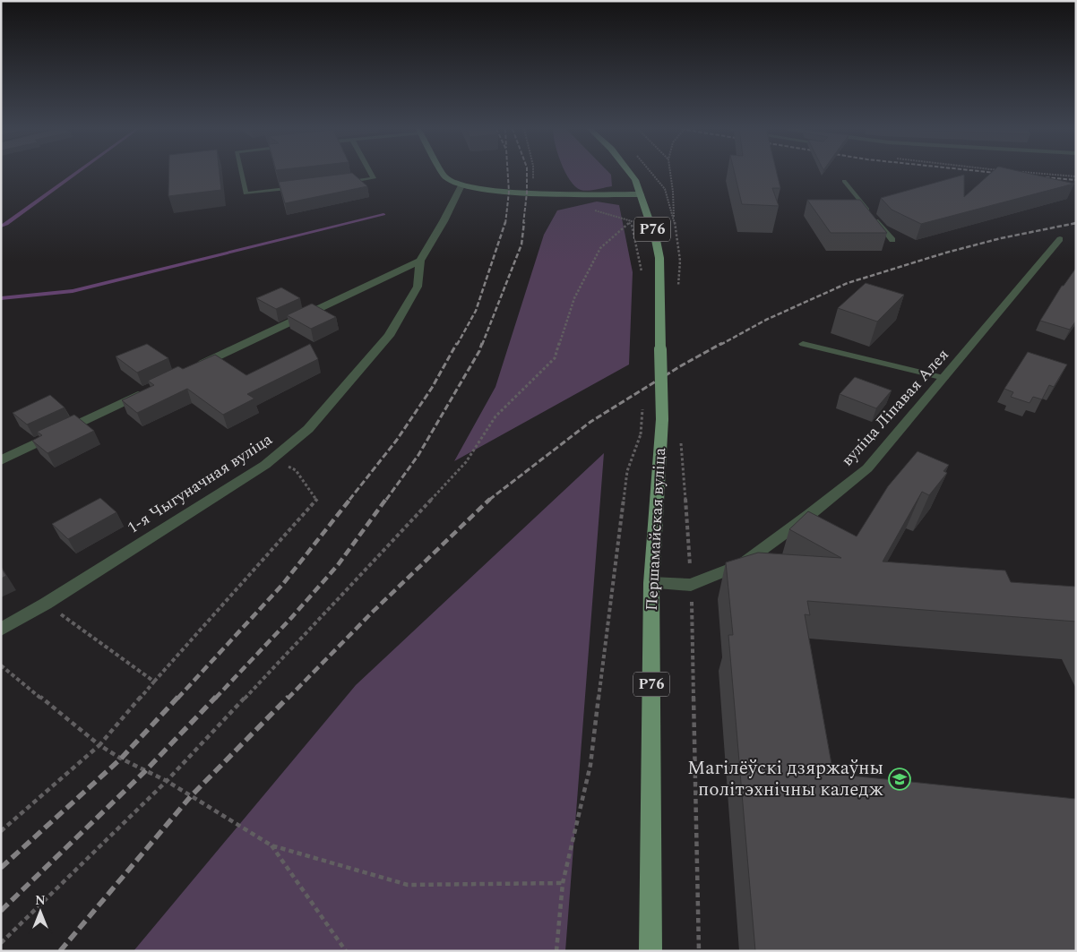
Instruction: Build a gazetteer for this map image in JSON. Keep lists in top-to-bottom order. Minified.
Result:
{"streets":{"main road":["Р76","Першамайская вуліца"],"street":["вуліца Ліпавая Алея","1-я Чыгуначная вуліца"]},"crossings":[["вуліца Ліпавая Алея","Першамайская вуліца"]],"places":{"school or university":["Магілёўскі дзяржаўны політэхнічны каледж"]},"north":"top"}
